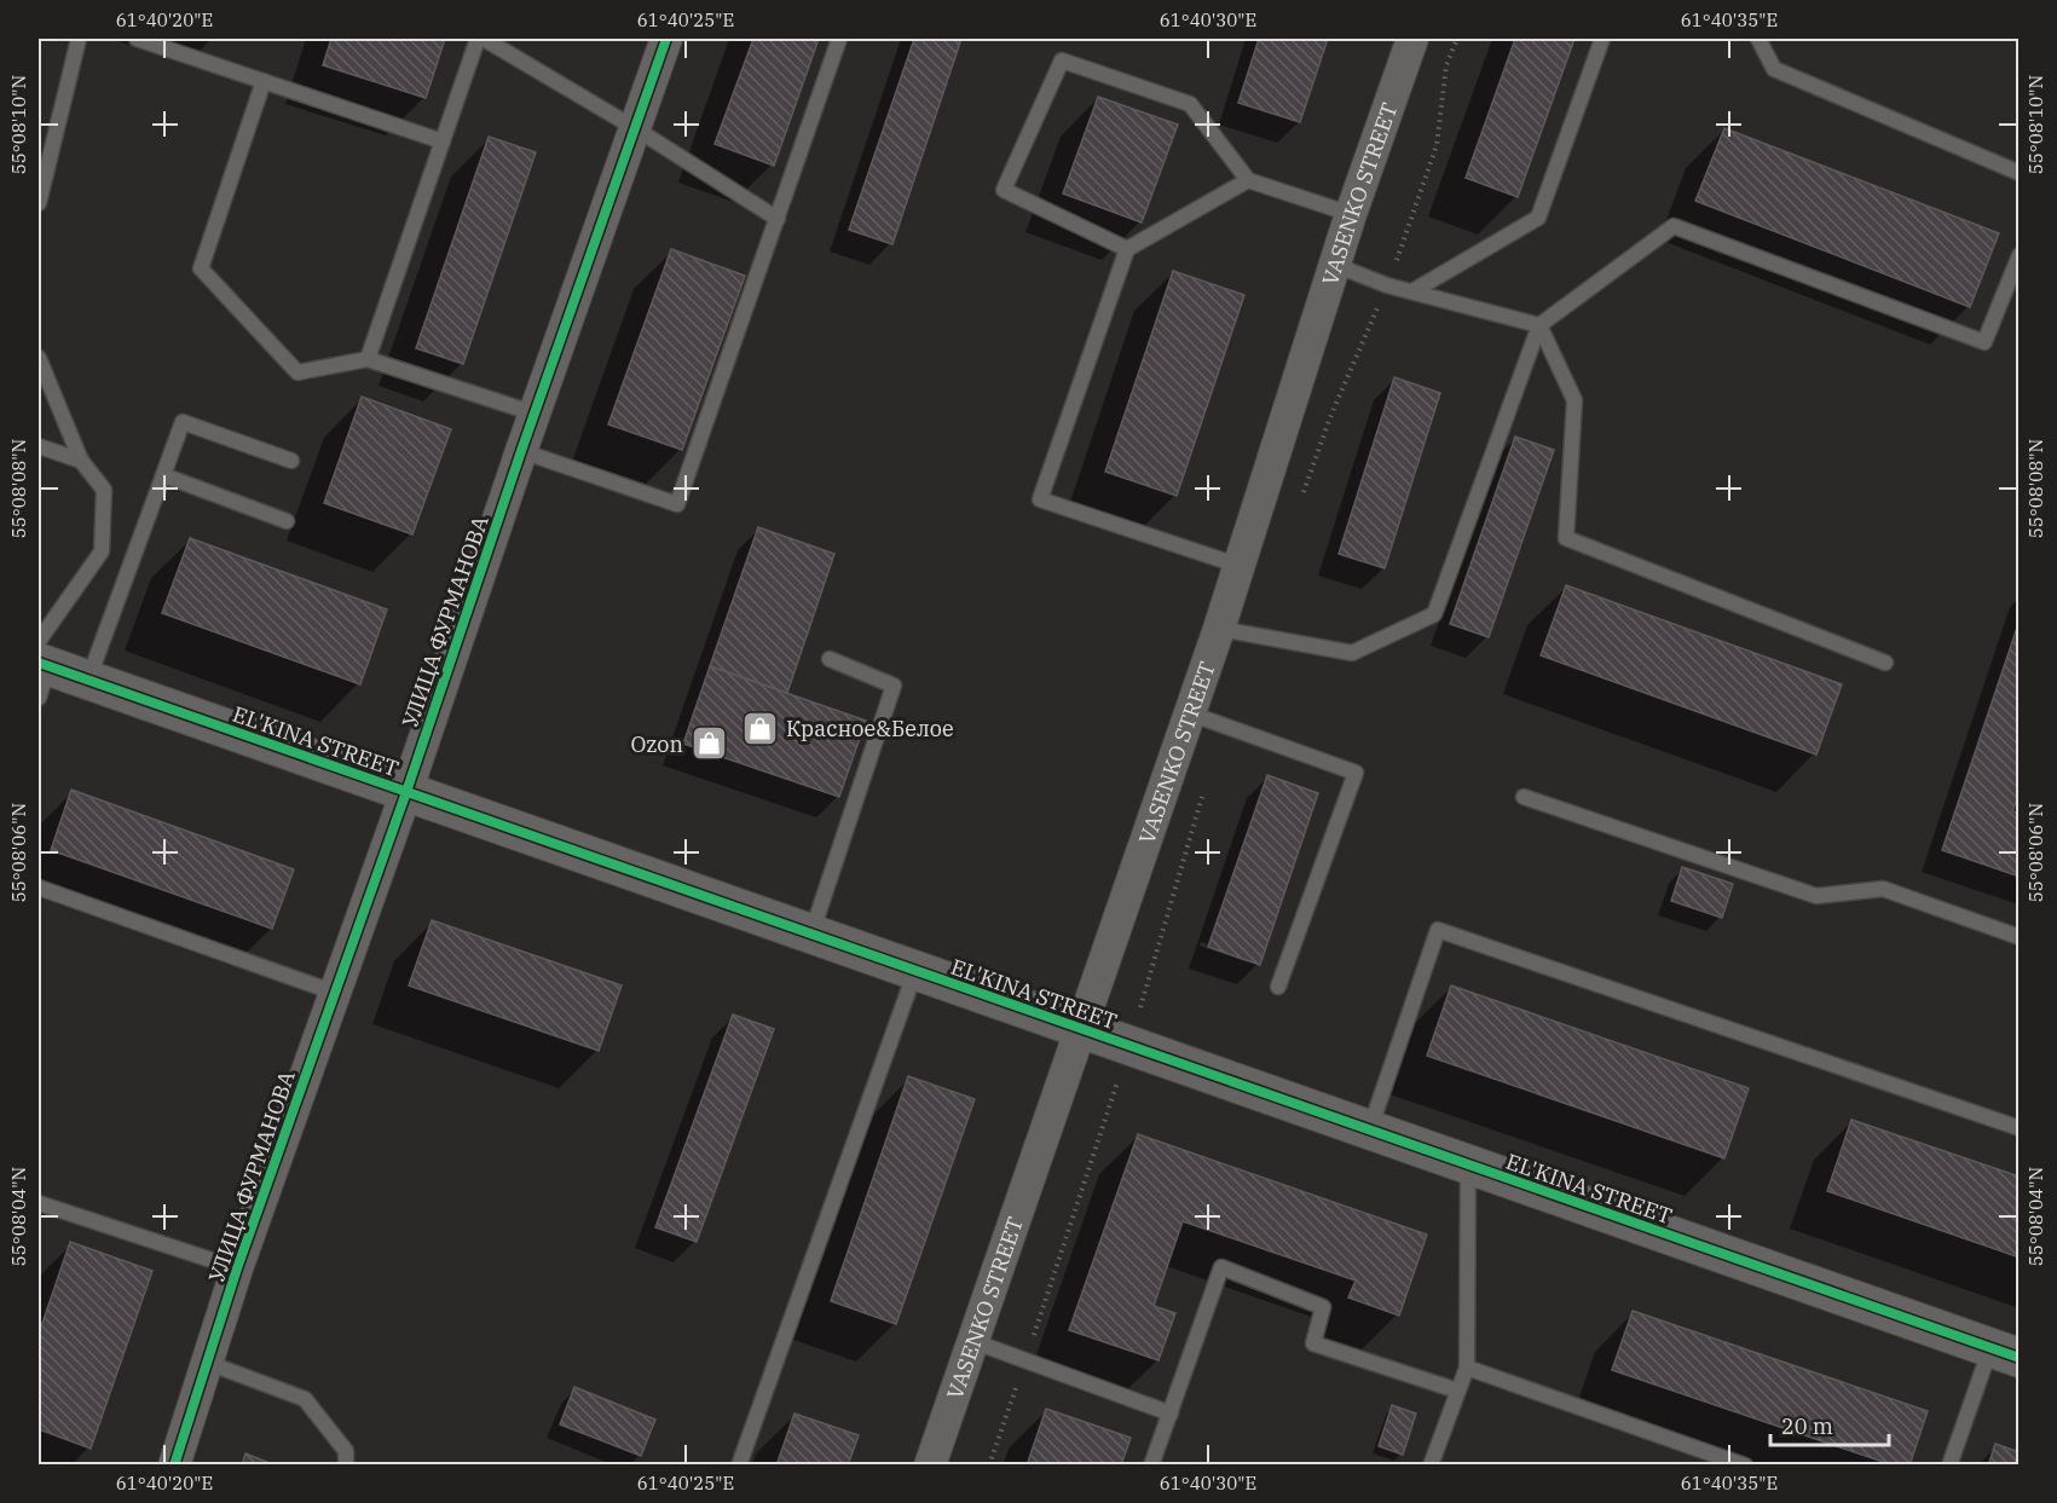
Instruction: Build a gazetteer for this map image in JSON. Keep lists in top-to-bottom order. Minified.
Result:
{"streets":{"street":["VASENKO STREET","УЛИЦА ФУРМАНОВА","EL'KINA STREET"]},"crossings":[["VASENKO STREET","EL'KINA STREET"],["УЛИЦА ФУРМАНОВА","EL'KINA STREET"]],"places":{"shop":["Красное&Белое","Ozon"]},"scale_bar":"20 m","coordinates":["61°40'20\"E","61°40'25\"E","61°40'30\"E","61°40'35\"E","55°08'10\"N","55°08'08\"N","55°08'06\"N","55°08'04\"N"]}
